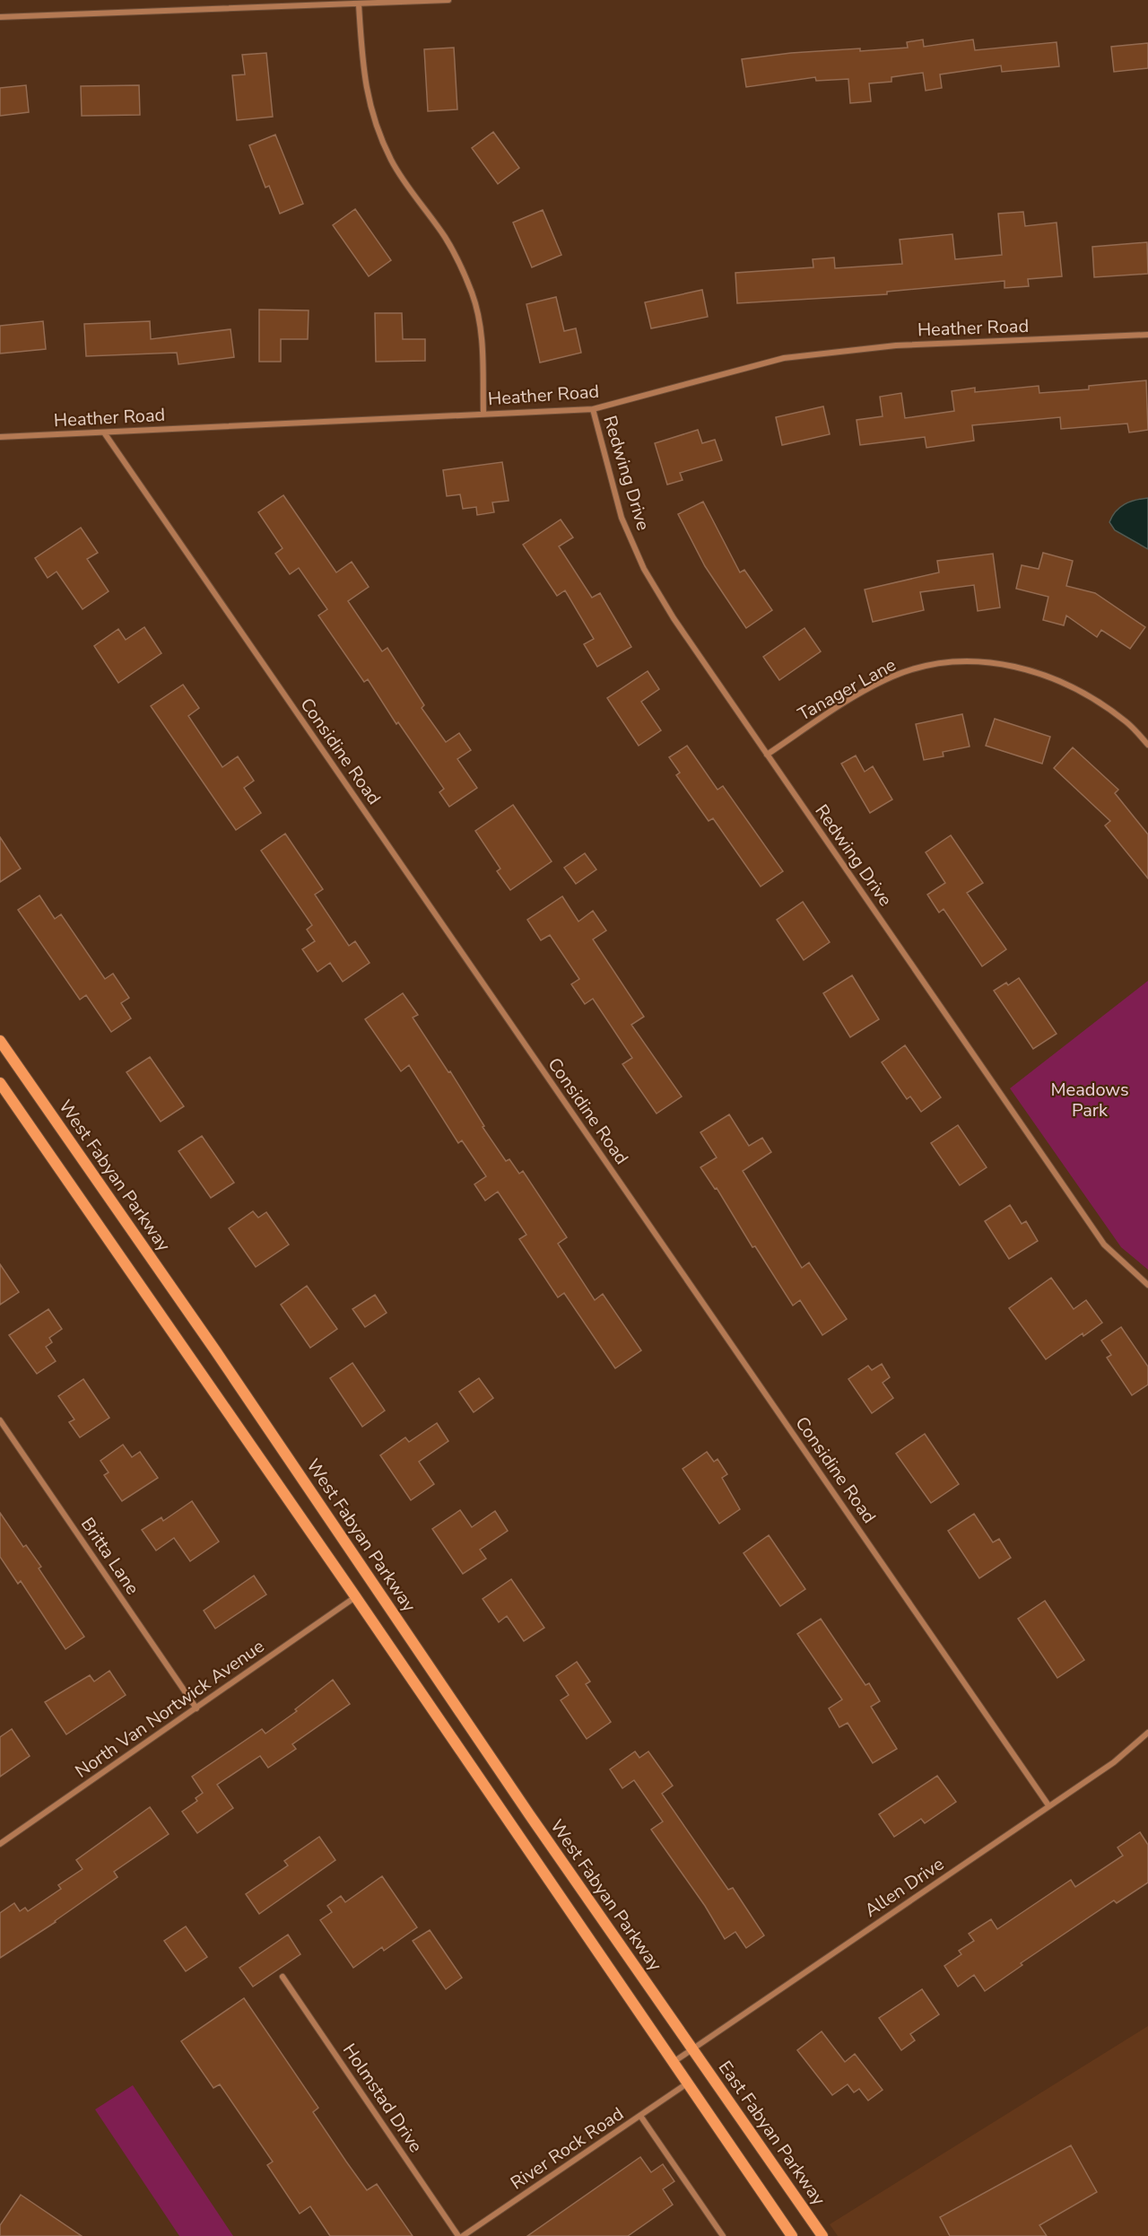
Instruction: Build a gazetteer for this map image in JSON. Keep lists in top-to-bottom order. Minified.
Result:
{"streets":{"main road":["West Fabyan Parkway","East Fabyan Parkway"],"street":["Heather Road","Redwing Drive","Tanager Lane","Considine Road","Britta Lane","North Van Nortwick Avenue","Allen Drive","Holmstad Drive","River Rock Road"]},"crossings":[["Heather Road","Redwing Drive"],["Heather Road","Considine Road"],["Redwing Drive","Tanager Lane"],["Considine Road","Allen Drive"],["West Fabyan Parkway","Allen Drive"],["West Fabyan Parkway","East Fabyan Parkway"],["Britta Lane","North Van Nortwick Avenue"],["Allen Drive","East Fabyan Parkway"],["Holmstad Drive","River Rock Road"]],"parks":["Meadows Park"]}
